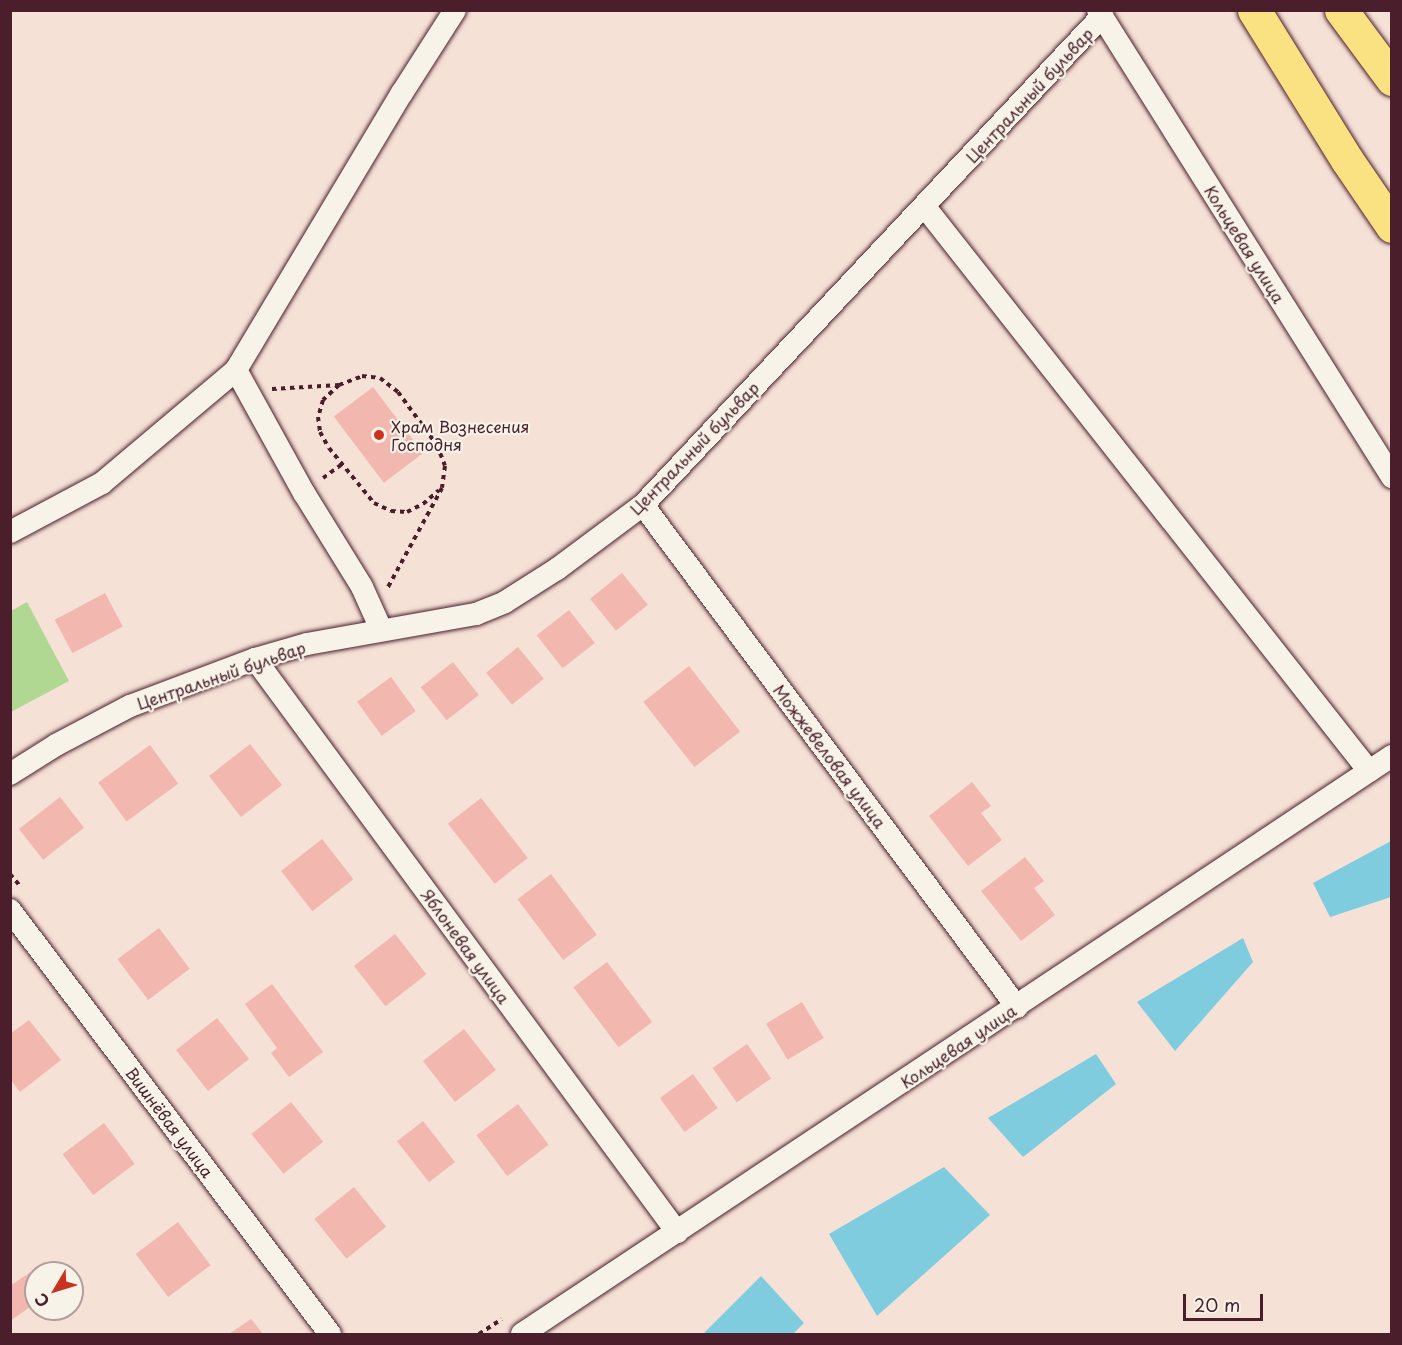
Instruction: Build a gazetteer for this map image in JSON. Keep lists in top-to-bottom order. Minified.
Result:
{"streets":{"street":["Центральный бульвар","Кольцевая улица","Можжевеловая улица","Яблоневая улица","Вишнёвая улица"]},"crossings":[["Центральный бульвар","Кольцевая улица"],["Центральный бульвар","Можжевеловая улица"],["Центральный бульвар","Яблоневая улица"],["Кольцевая улица","Можжевеловая улица"],["Кольцевая улица","Яблоневая улица"]],"places":["Храм Вознесения Господня"],"scale_bar":"20 m","north":"bottom left"}
